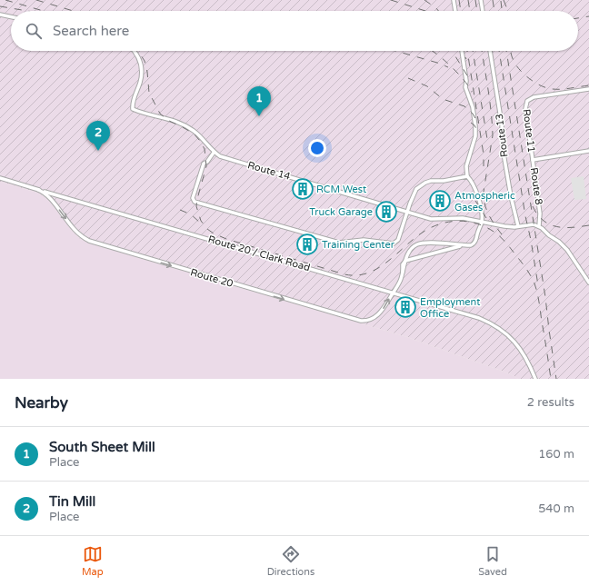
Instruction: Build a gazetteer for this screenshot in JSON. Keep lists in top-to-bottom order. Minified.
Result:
{"streets":{"street":["Route 11","Route 13","Route 14","Route 8","Route 20 / Clark Road","Route 20"]},"crossings":[["Route 11","Route 8"],["Route 13","Route 14"],["Route 14","Route 8"],["Route 20 / Clark Road","Route 20"]],"one_way":["Route 20"],"places":{"building":["RCM West","Atmospheric Gases","Truck Garage","Training Center","Employment Office"]},"page":{"search":"Search here","pins":["1","2"],"heading":["Nearby","2 results"],"list":[{"mark":"1","name":"South Sheet Mill","note":"Place","value":"160 m"},{"mark":"2","name":"Tin Mill","note":"Place","value":"540 m"}],"nav":["Map","Directions","Saved"]}}
